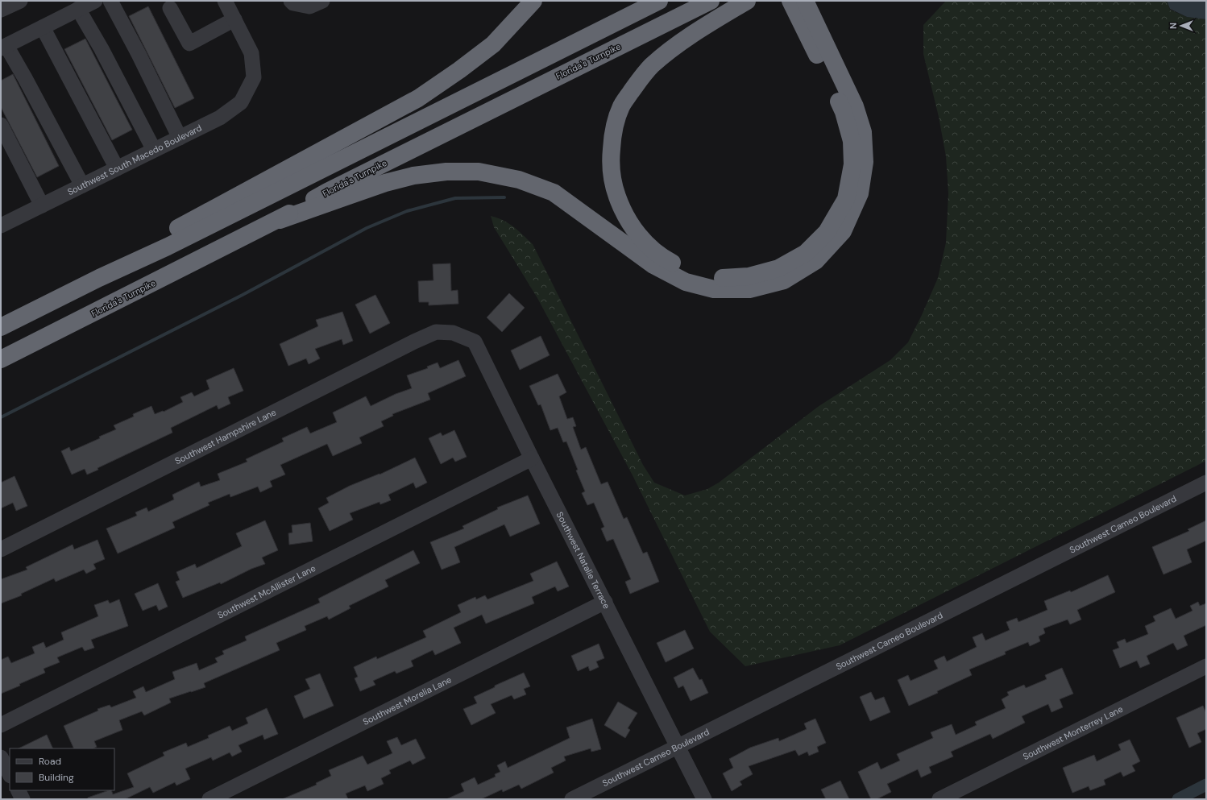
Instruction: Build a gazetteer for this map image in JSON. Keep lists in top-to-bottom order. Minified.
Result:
{"streets":{"highway":["Florida's Turnpike"],"street":["Southwest South Macedo Boulevard","Southwest Hampshire Lane","Southwest Cameo Boulevard","Southwest Natalie Terrace","Southwest McAllister Lane","Southwest Morelia Lane","Southwest Monterrey Lane"]},"crossings":[["Southwest Hampshire Lane","Southwest Natalie Terrace"],["Southwest Cameo Boulevard","Southwest Natalie Terrace"],["Southwest Natalie Terrace","Southwest McAllister Lane"],["Southwest Natalie Terrace","Southwest Morelia Lane"]],"legend":["Road","Building"],"north":"left"}
